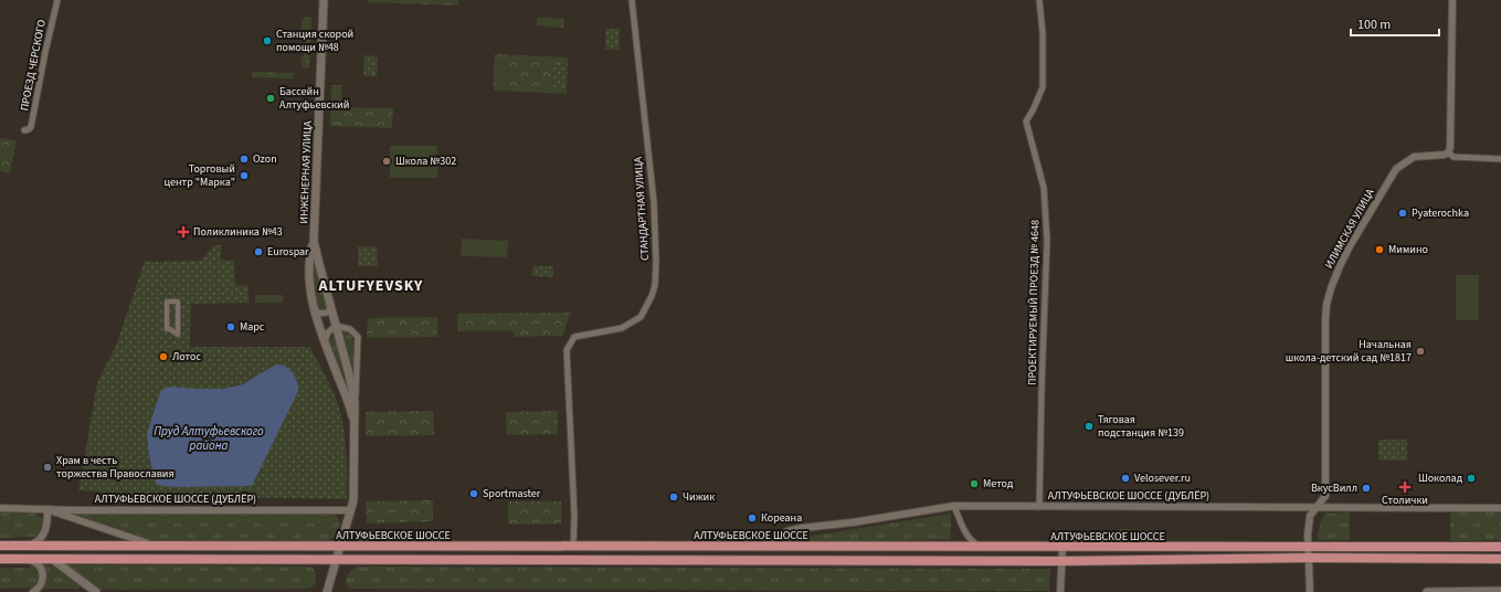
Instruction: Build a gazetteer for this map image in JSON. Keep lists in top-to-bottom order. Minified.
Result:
{"streets":{"main road":["ИНЖЕНЕРНАЯ УЛИЦА","АЛТУФЬЕВСКОЕ ШОССЕ"],"street":["ПРОЕЗД ЧЕРСКОГО","СТАНДАРТНАЯ УЛИЦА","ИЛИМСКАЯ УЛИЦА","ПРОЕКТИРУЕМЫЙ ПРОЕЗД № 4648","АЛТУФЬЕВСКОЕ ШОССЕ (ДУБЛЁР)"]},"crossings":[["ИНЖЕНЕРНАЯ УЛИЦА","АЛТУФЬЕВСКОЕ ШОССЕ (ДУБЛЁР)"],["ИНЖЕНЕРНАЯ УЛИЦА","АЛТУФЬЕВСКОЕ ШОССЕ"],["СТАНДАРТНАЯ УЛИЦА","АЛТУФЬЕВСКОЕ ШОССЕ"],["ПРОЕКТИРУЕМЫЙ ПРОЕЗД № 4648","АЛТУФЬЕВСКОЕ ШОССЕ (ДУБЛЁР)"],["АЛТУФЬЕВСКОЕ ШОССЕ (ДУБЛЁР)","АЛТУФЬЕВСКОЕ ШОССЕ"]],"districts":["ALTUFYEVSKY"],"water":["Пруд Алтуфьевского района"],"places":{"other":["Станция скорой помощи №48","Бассейн Алтуфьевский","Ozon","Школа №302","Торговый центр \"Марка\"","Pyaterochka","Мимино","Eurospar","Марс","Начальная школа-детский сад №1817","Лотос","Тяговая подстанция №139","Храм в честь торжества Православия","Velosever.ru","Шоколад","Метод","ВкусВилл","Sportmaster","Чижик","Кореана"],"health":["Поликлиника №43","Столички"]},"scale_bar":"100 m"}
